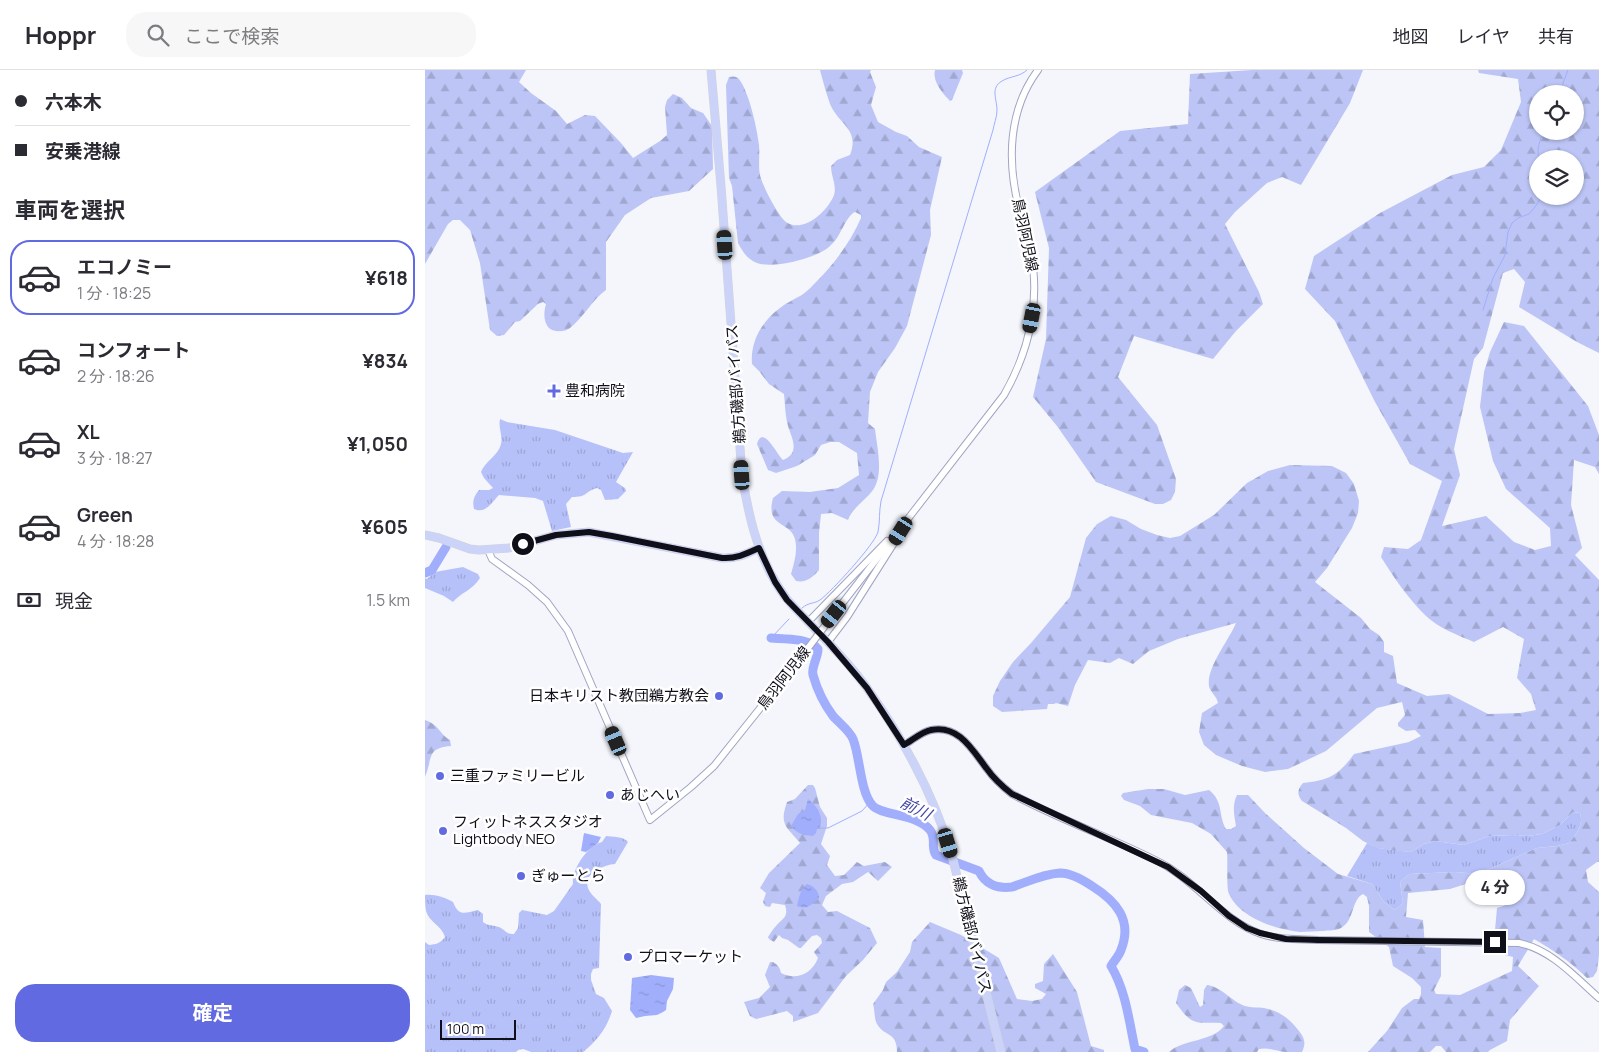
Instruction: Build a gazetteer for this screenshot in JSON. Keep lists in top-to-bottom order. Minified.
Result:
{"streets":{"highway":["鵜方磯部バイパス"],"main road":["鳥羽阿児線"]},"water":["前川"],"places":{"health":["豊和病院"],"other":["日本キリスト教団鵜方教会","三重ファミリービル","あじへい","フィットネススタジオ Lightbody NEO","ぎゅーとら","プロマーケット"]},"scale_bar":"100 m","page":{"header":"Hoppr","search":"ここで検索","nav":["地図","レイヤ","共有"],"banner":["六本木","安乗港線"],"heading":"車両を選択","list":[{"name":"エコノミー","note":"1 分 · 18:25","value":"¥618"},{"name":"コンフォート","note":"2 分 · 18:26","value":"¥834"},{"name":"XL","note":"3 分 · 18:27","value":"¥1,050"},{"name":"Green","note":"4 分 · 18:28","value":"¥605"}],"pay":["現金","1.5 km"],"bubble":"4 分","buttons":"確定","scale":"100 m"}}
